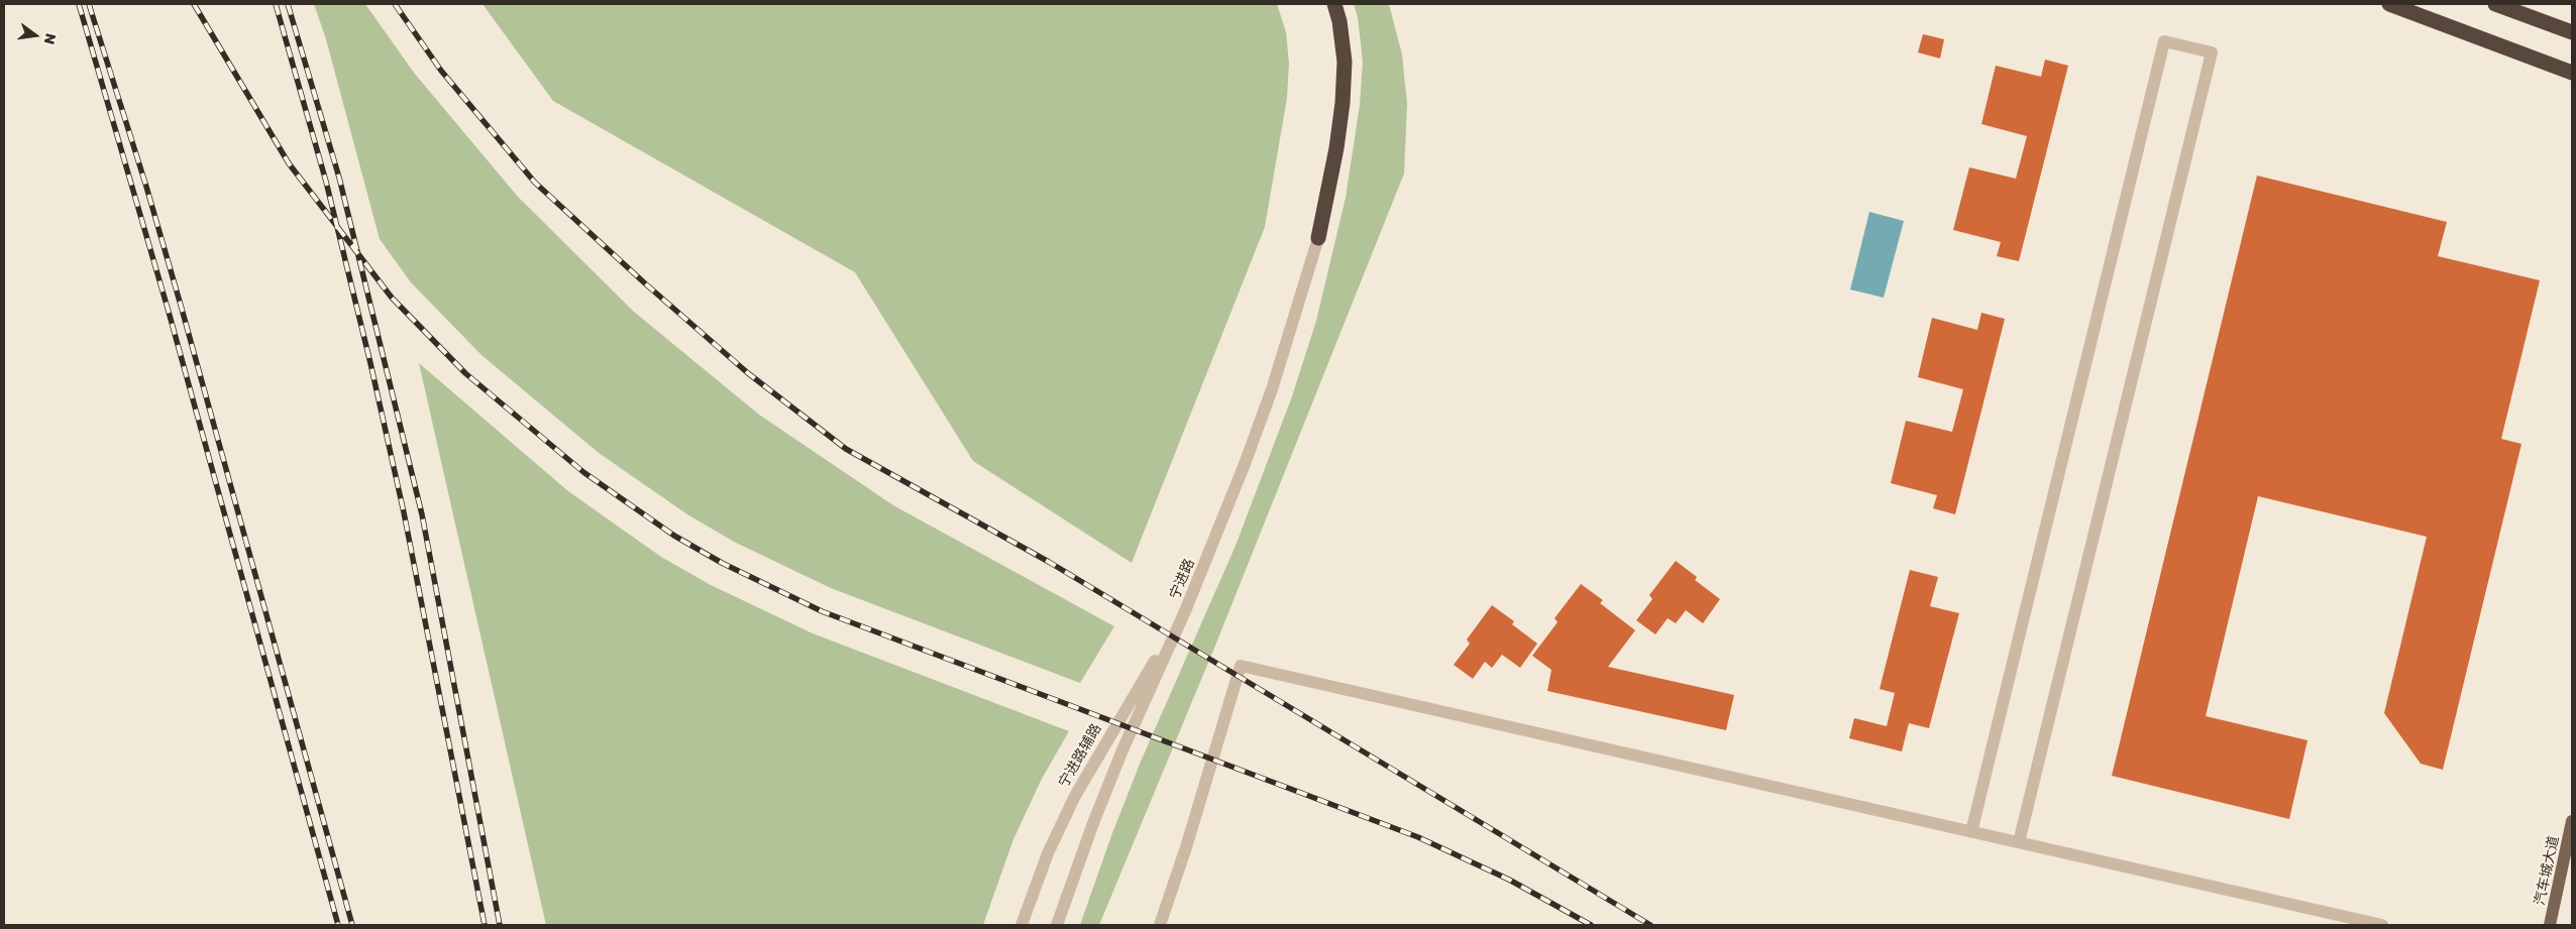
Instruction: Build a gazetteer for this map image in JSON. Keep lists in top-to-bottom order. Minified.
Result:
{"streets":{"main road":["汽车城大道"],"street":["宁进路","宁进路辅路"]},"crossings":[["宁进路","宁进路辅路"]],"north":"right"}
